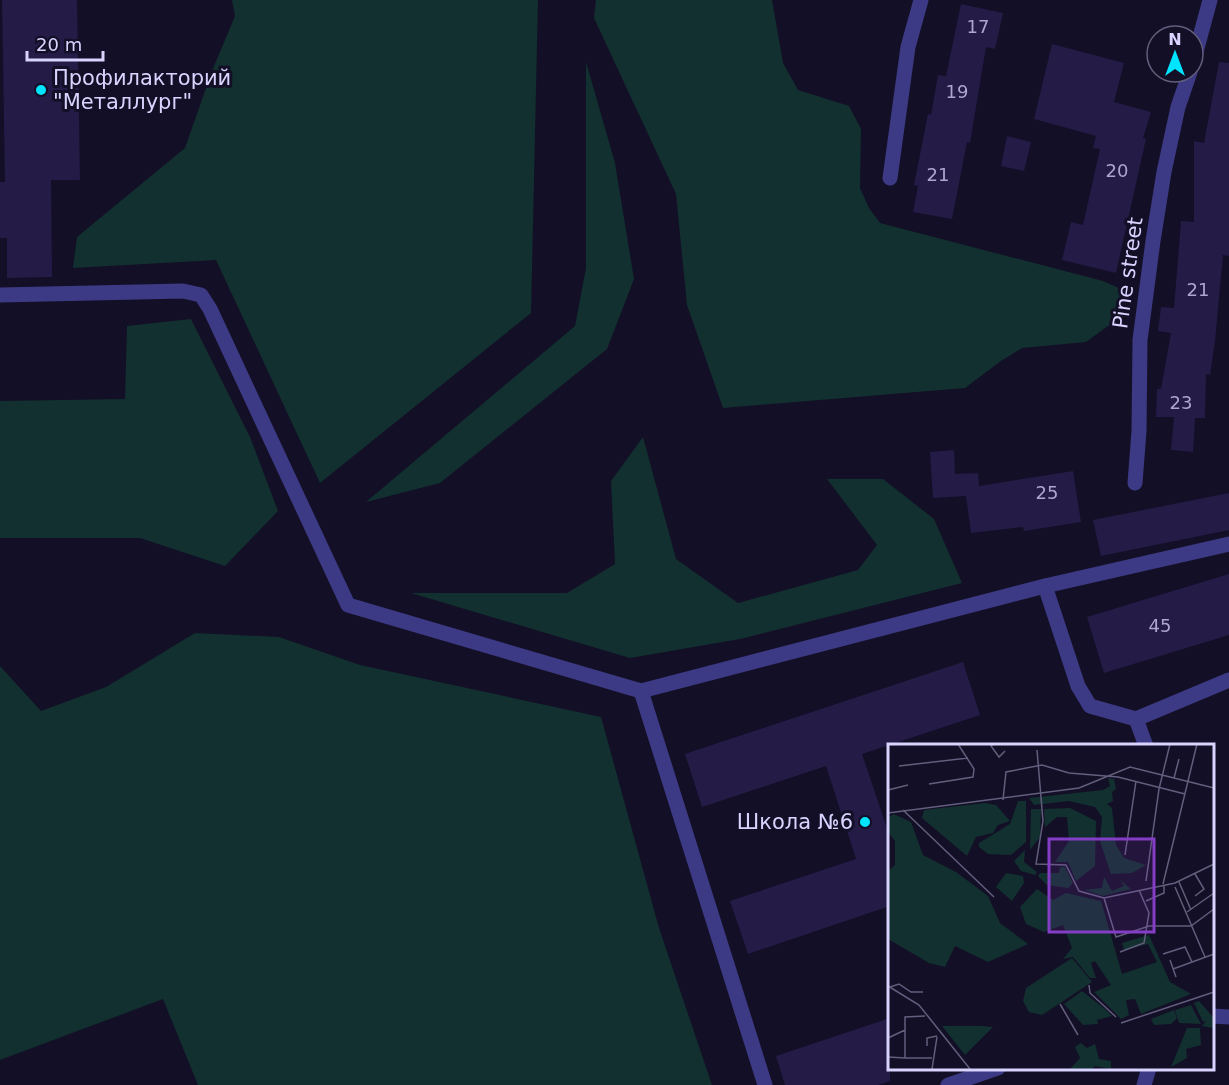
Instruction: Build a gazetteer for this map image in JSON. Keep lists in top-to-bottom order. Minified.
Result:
{"streets":{"street":["Pine street"]},"places":["Профилакторий \"Металлург\"","Школа №6"],"house_numbers":["17","19","20","21","21","23","25","45"],"scale_bar":"20 m","north":"top"}
